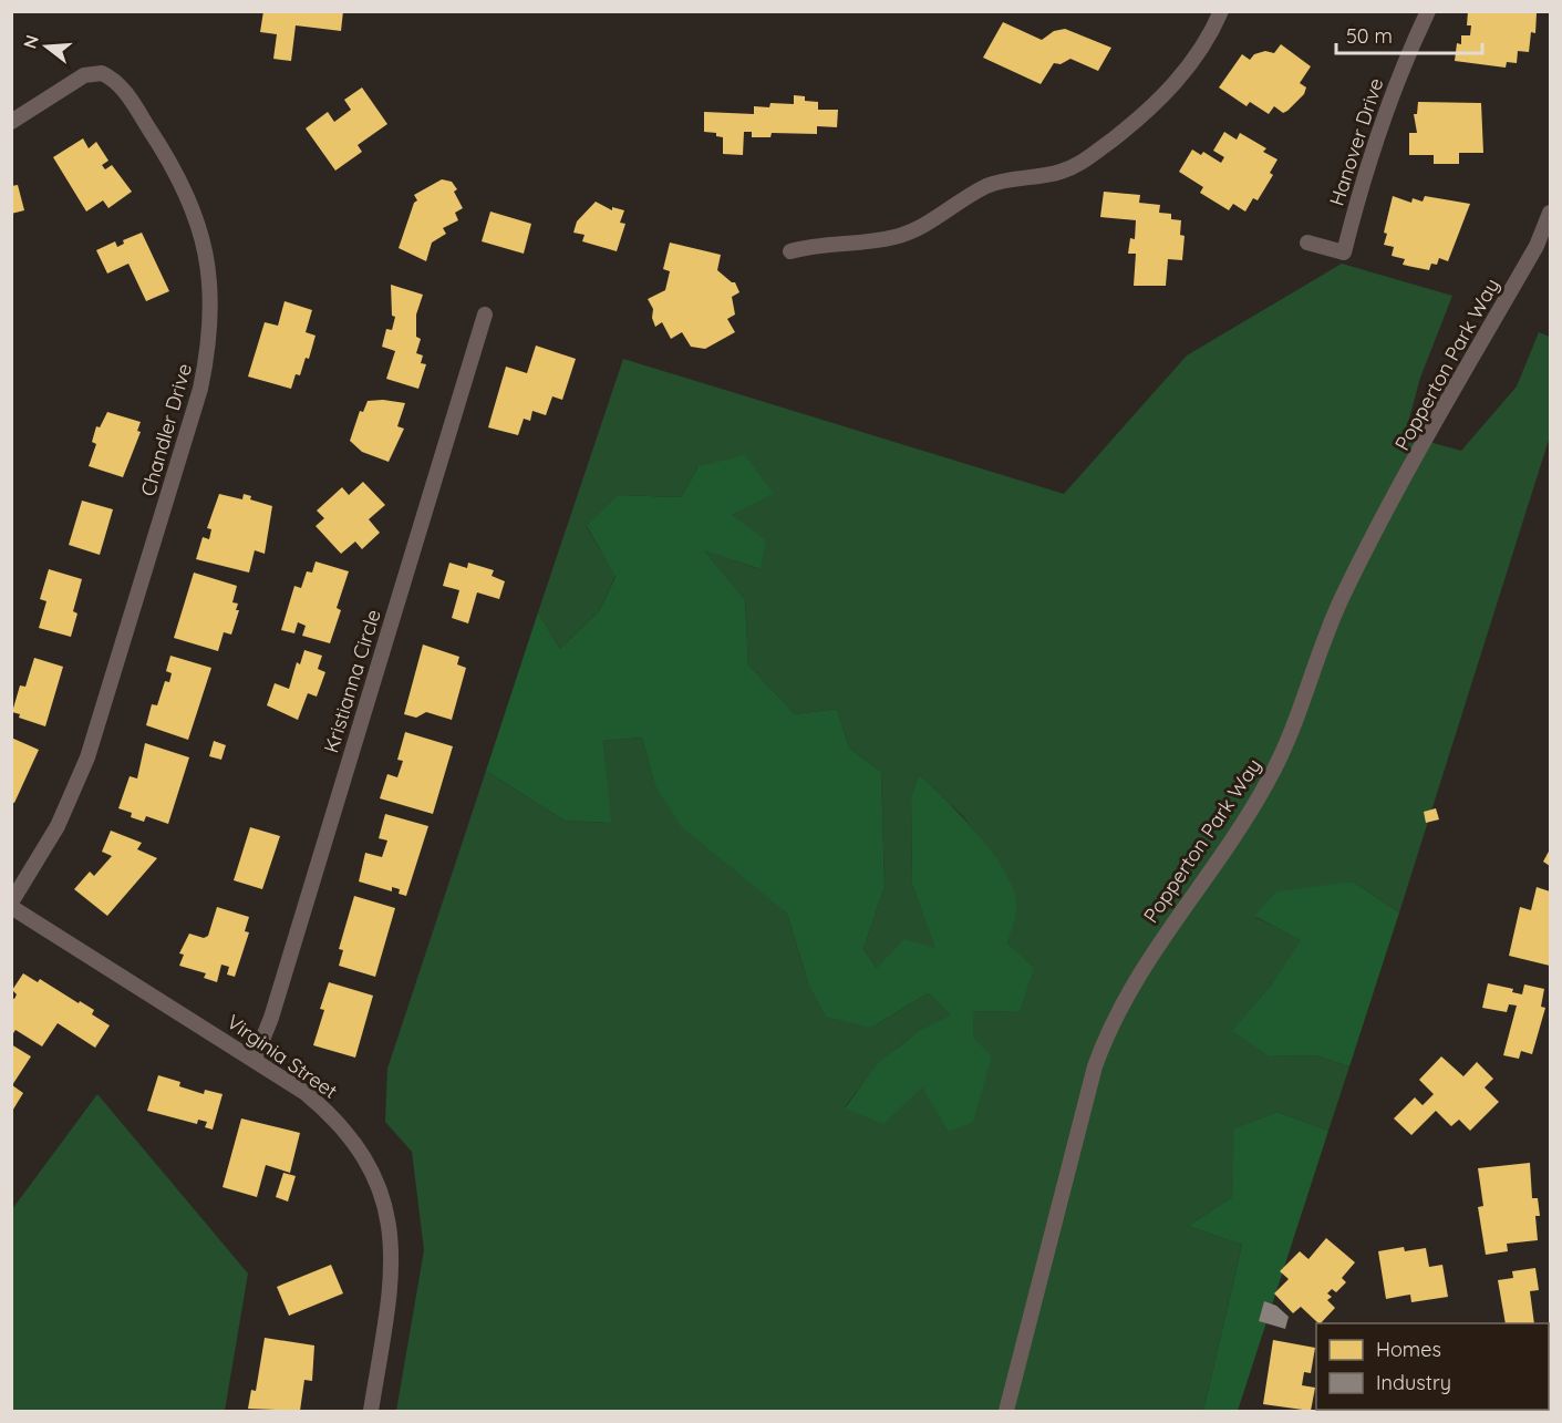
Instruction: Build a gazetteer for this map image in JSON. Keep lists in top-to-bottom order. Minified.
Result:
{"streets":{"street":["Hanover Drive","Popperton Park Way","Chandler Drive","Kristianna Circle","Virginia Street"]},"crossings":[["Chandler Drive","Virginia Street"],["Kristianna Circle","Virginia Street"]],"legend":["Homes","Industry"],"scale_bar":"50 m","north":"left"}
